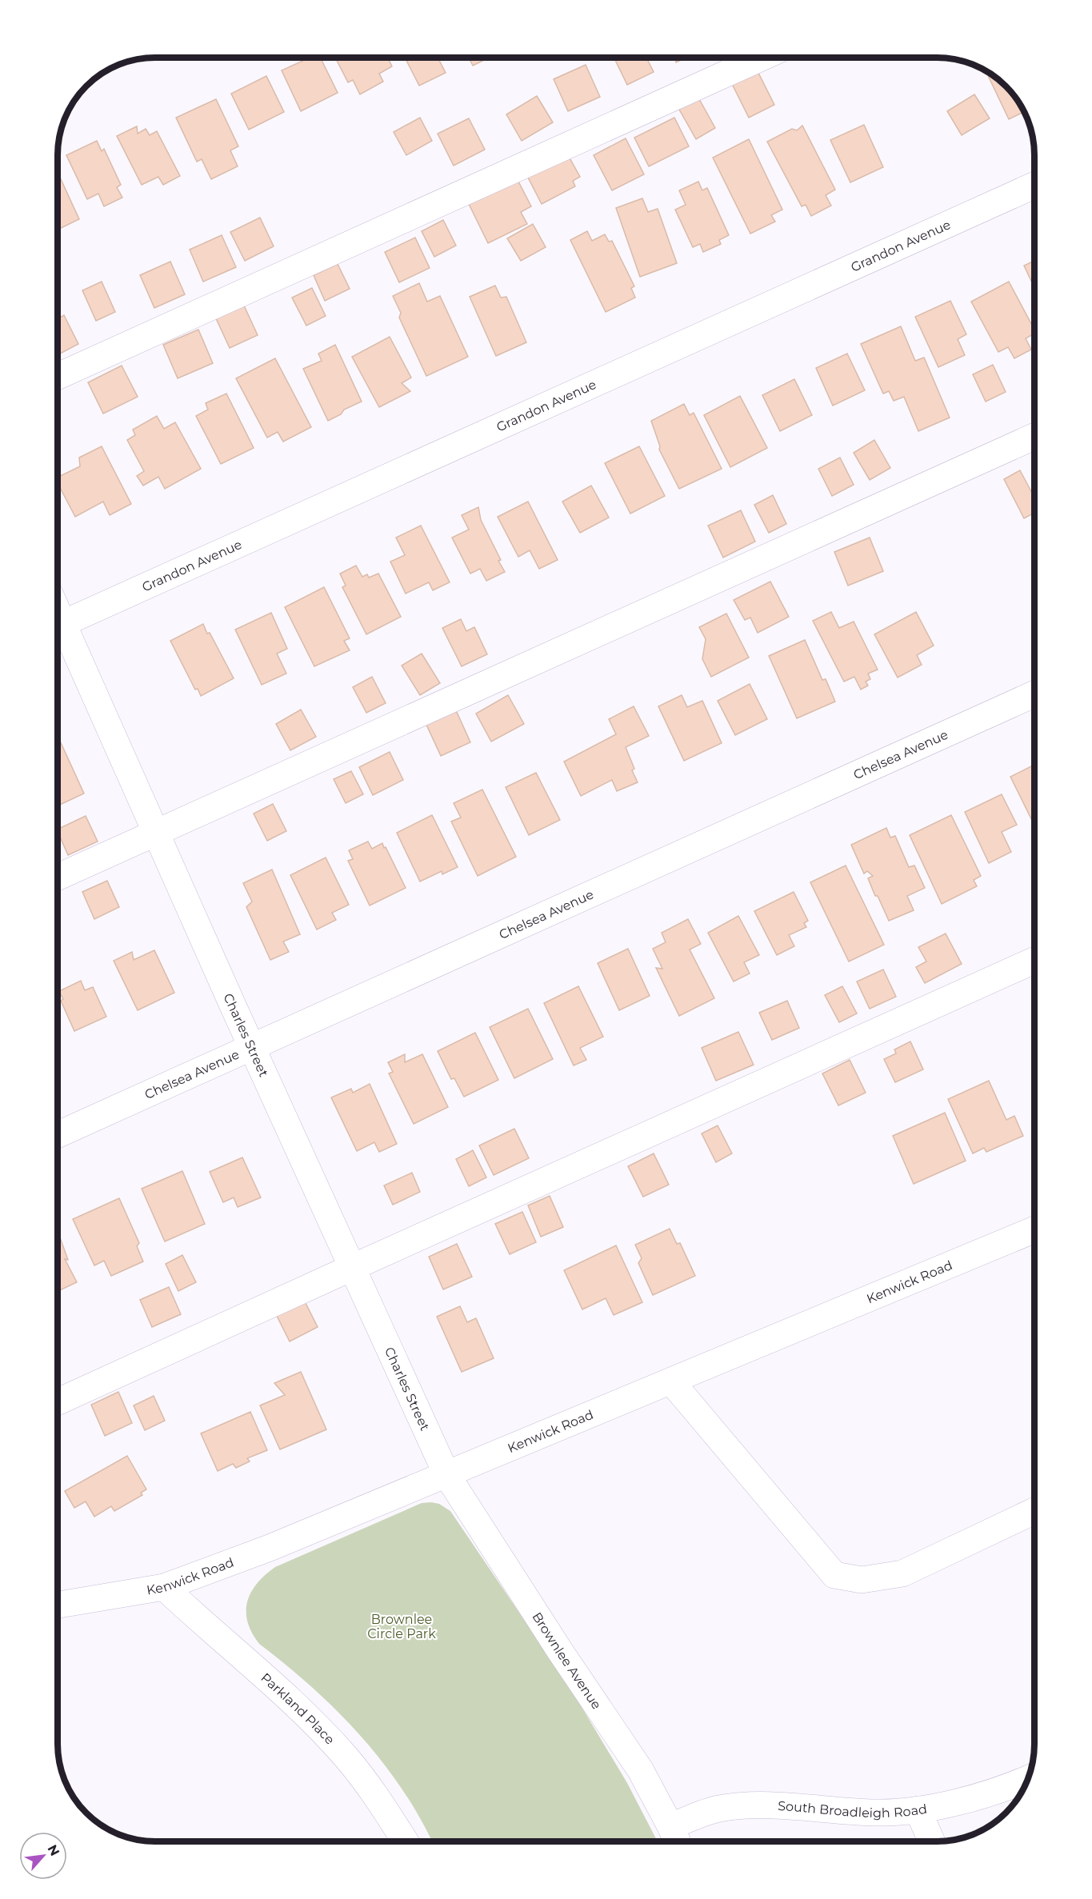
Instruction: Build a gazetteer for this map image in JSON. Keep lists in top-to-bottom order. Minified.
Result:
{"streets":{"street":["Grandon Avenue","Chelsea Avenue","Charles Street","Kenwick Road","Brownlee Avenue","Parkland Place","South Broadleigh Road"]},"crossings":[["Chelsea Avenue","Charles Street"],["Charles Street","Kenwick Road"],["Charles Street","Brownlee Avenue"],["Kenwick Road","Brownlee Avenue"],["Kenwick Road","Parkland Place"],["Brownlee Avenue","South Broadleigh Road"]],"parks":["Brownlee Circle Park"],"north":"top right"}
